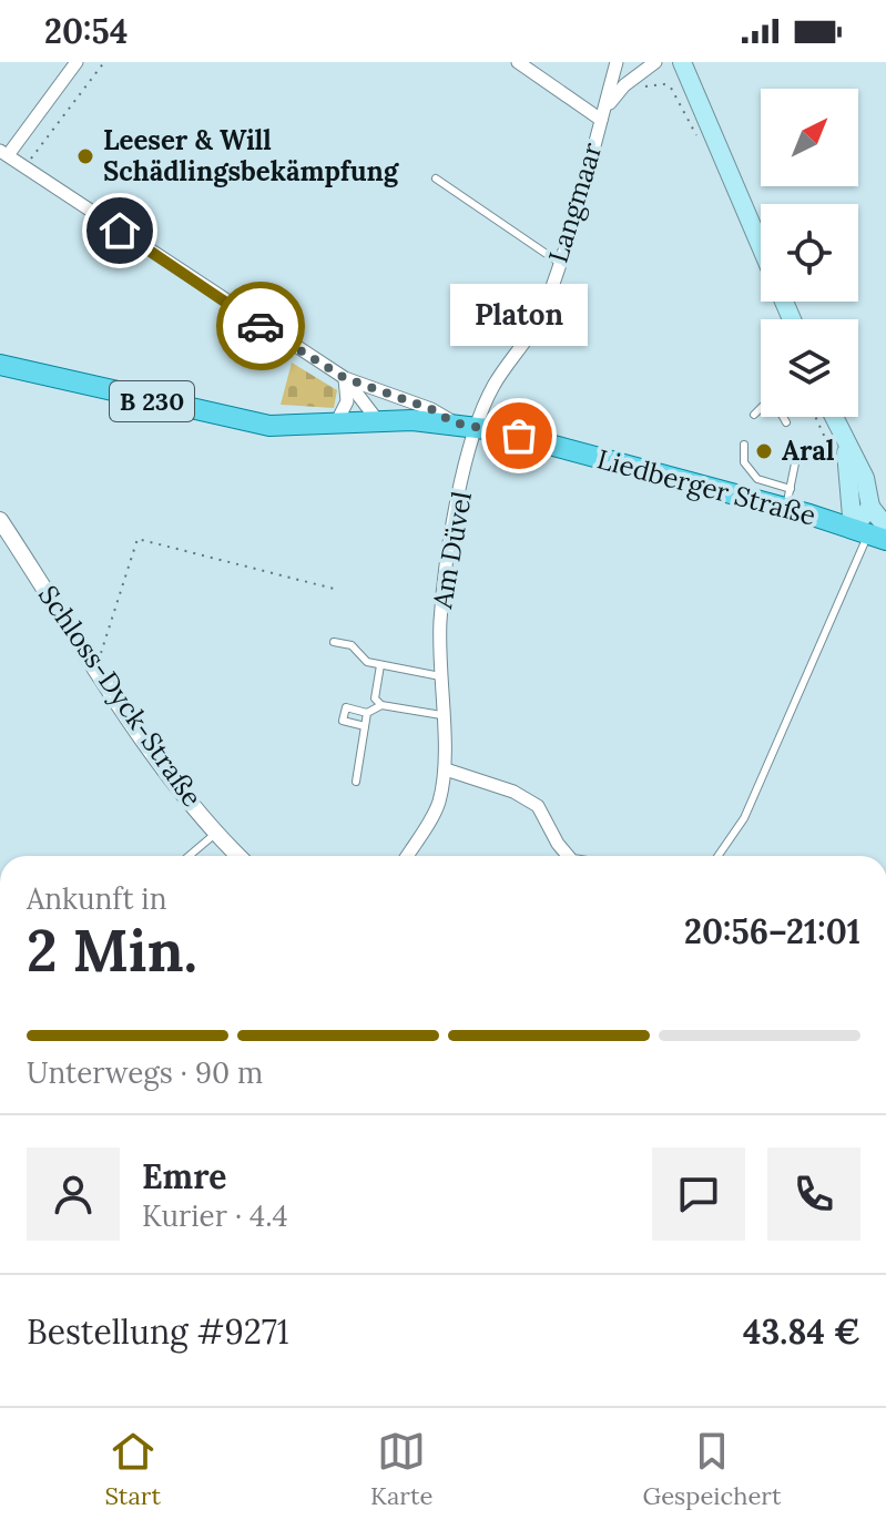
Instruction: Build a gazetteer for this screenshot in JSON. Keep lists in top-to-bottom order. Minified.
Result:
{"streets":{"main road":["B 230","Liedberger Straße"],"street":["Langmaar","Am Düvel","Schloss-Dyck-Straße"]},"crossings":[["Langmaar","B 230"],["Langmaar","Liedberger Straße"],["Langmaar","Am Düvel"],["B 230","Liedberger Straße"],["B 230","Am Düvel"],["Liedberger Straße","Am Düvel"]],"places":["Leeser & Will Schädlingsbekämpfung","Platon","Aral"],"north":"top right","page":{"status":"20:54","bubble":"Platon","heading":["2 Min.","Ankunft in","20:56–21:01"],"panel":["Emre","Kurier · 4.4","Bestellung #9271","43.84 €"],"bar":"Unterwegs · 90 m","tabs":["Start","Karte","Gespeichert"]}}
